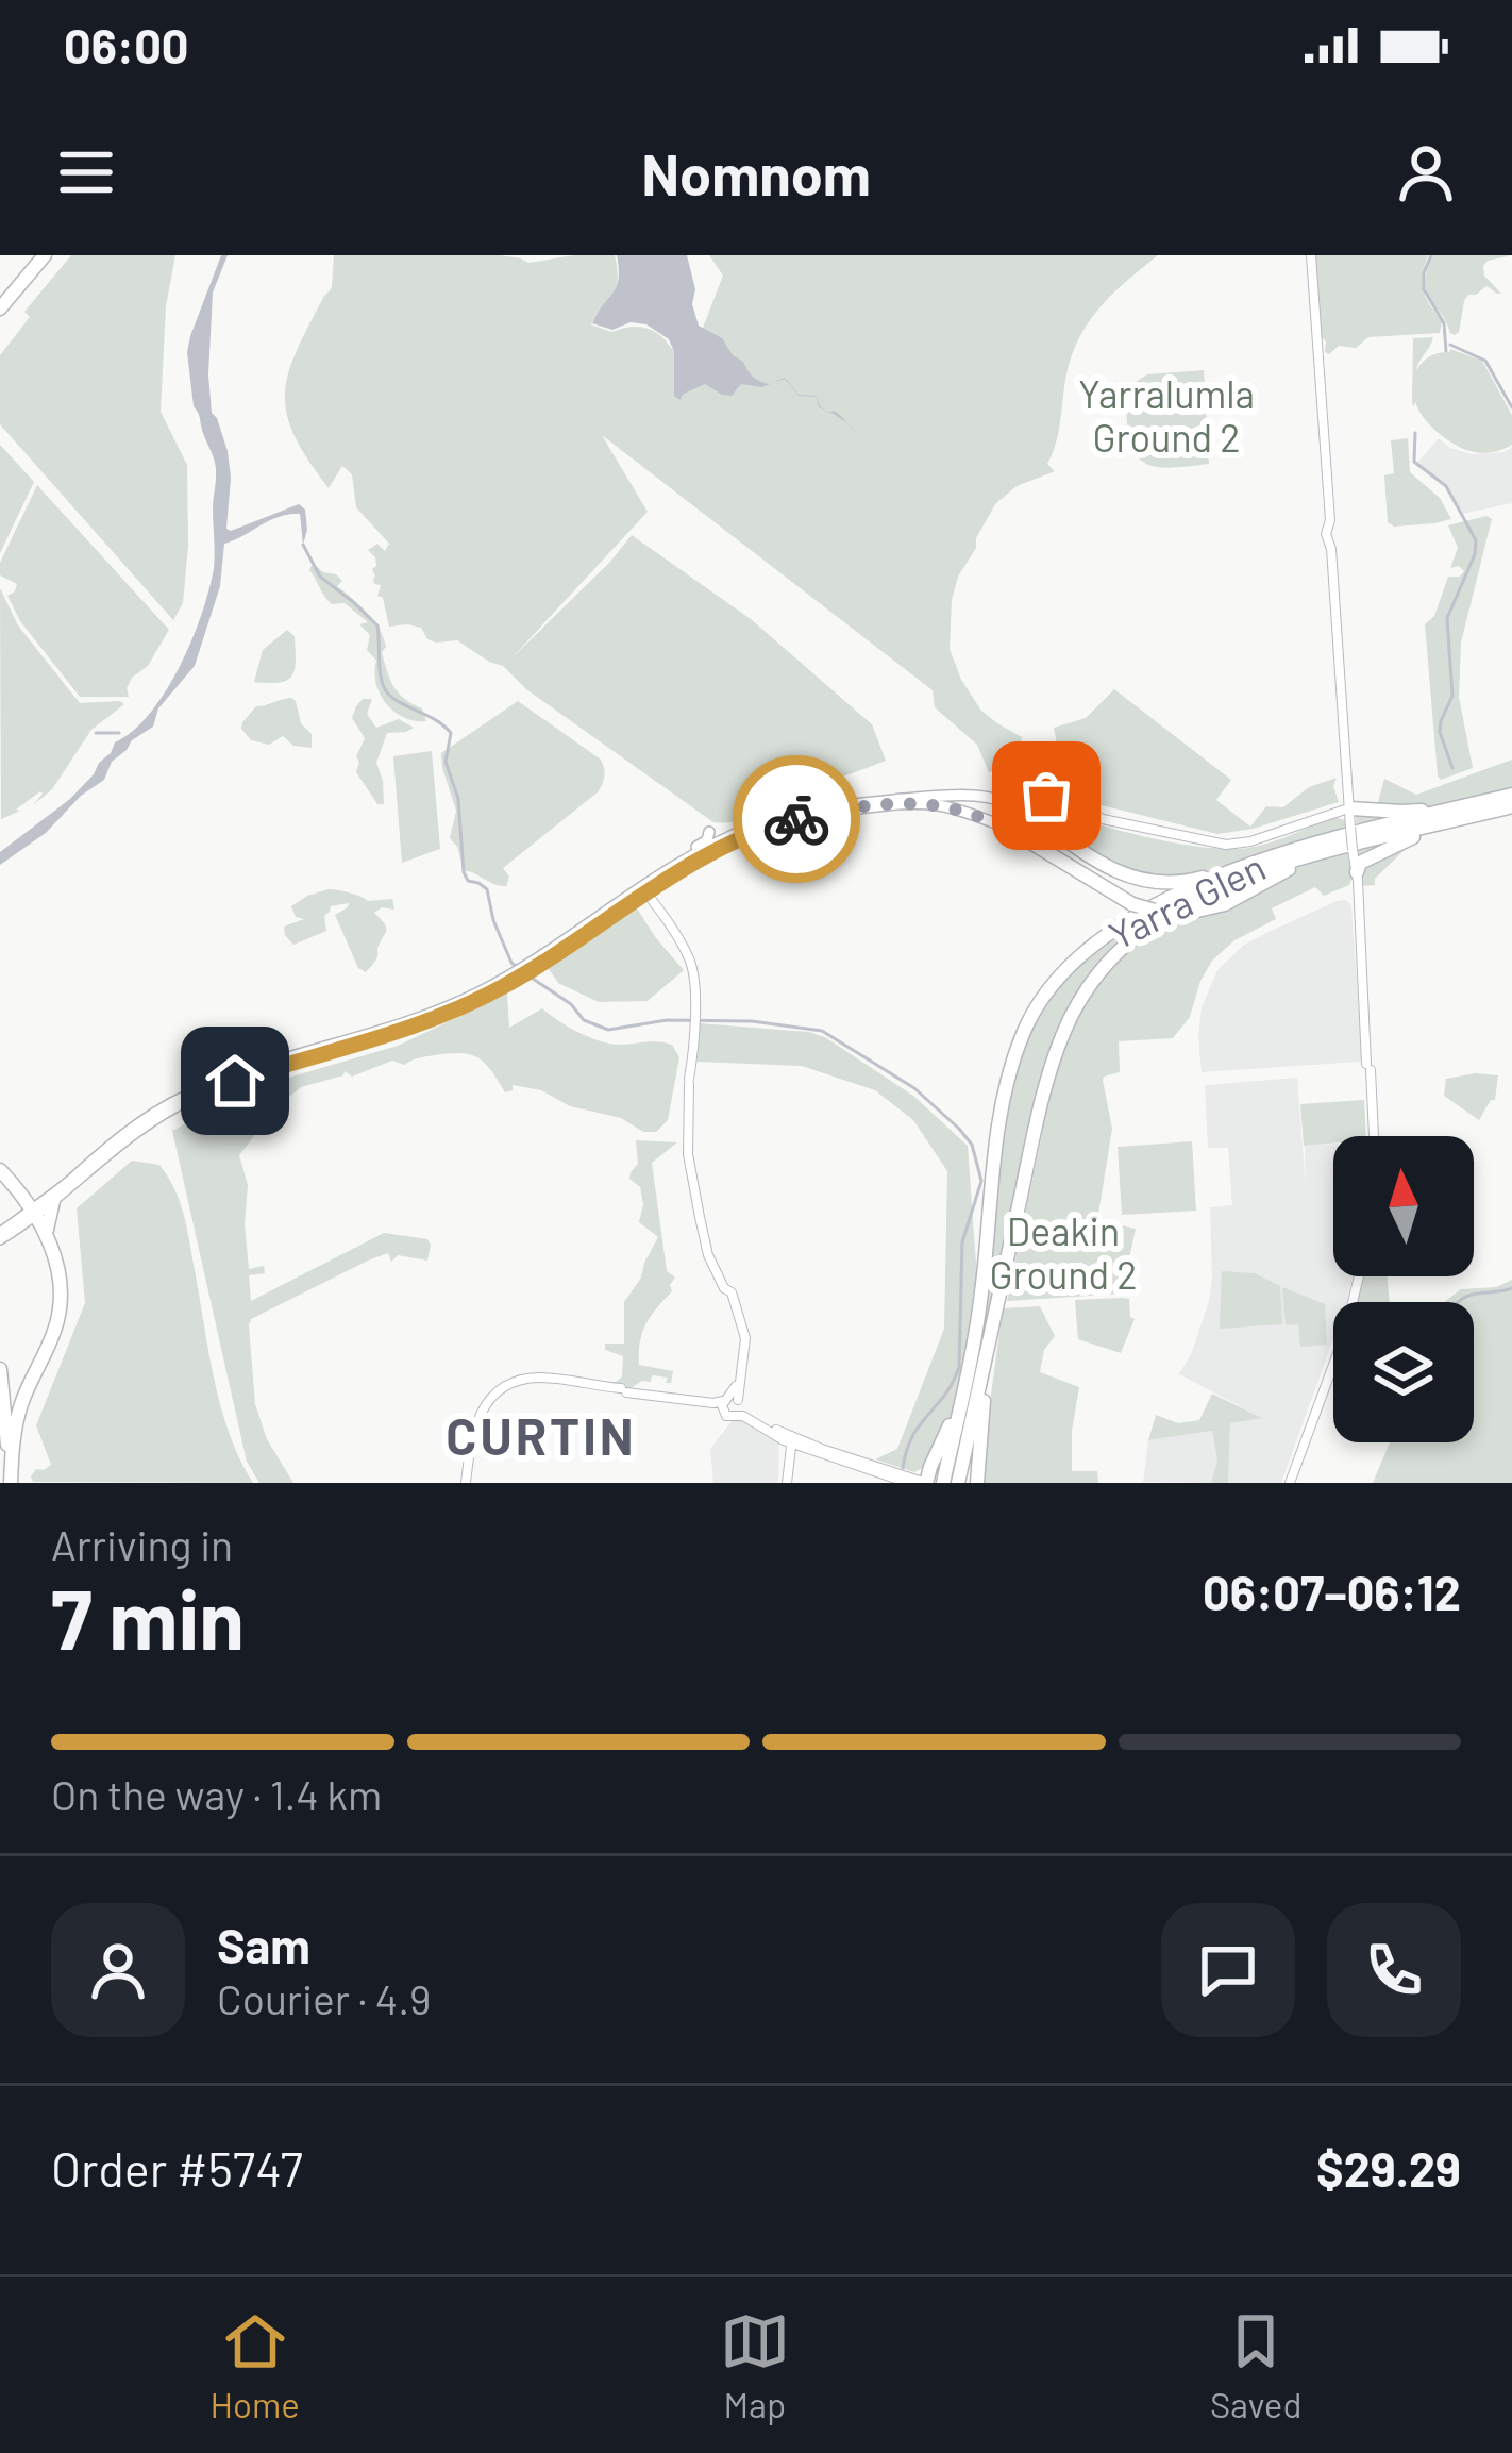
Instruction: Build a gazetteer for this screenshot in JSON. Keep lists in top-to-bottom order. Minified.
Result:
{"streets":{"highway":["Yarra Glen"]},"districts":["CURTIN"],"parks":["Yarralumla Ground 2","Deakin Ground 2"],"north":"top","page":{"status":"06:00","header":"Nomnom","heading":["7 min","Arriving in","06:07–06:12"],"panel":["Sam","Courier · 4.9","Order #5747","$29.29"],"bar":"On the way · 1.4 km","tabs":["Home","Map","Saved"]}}
